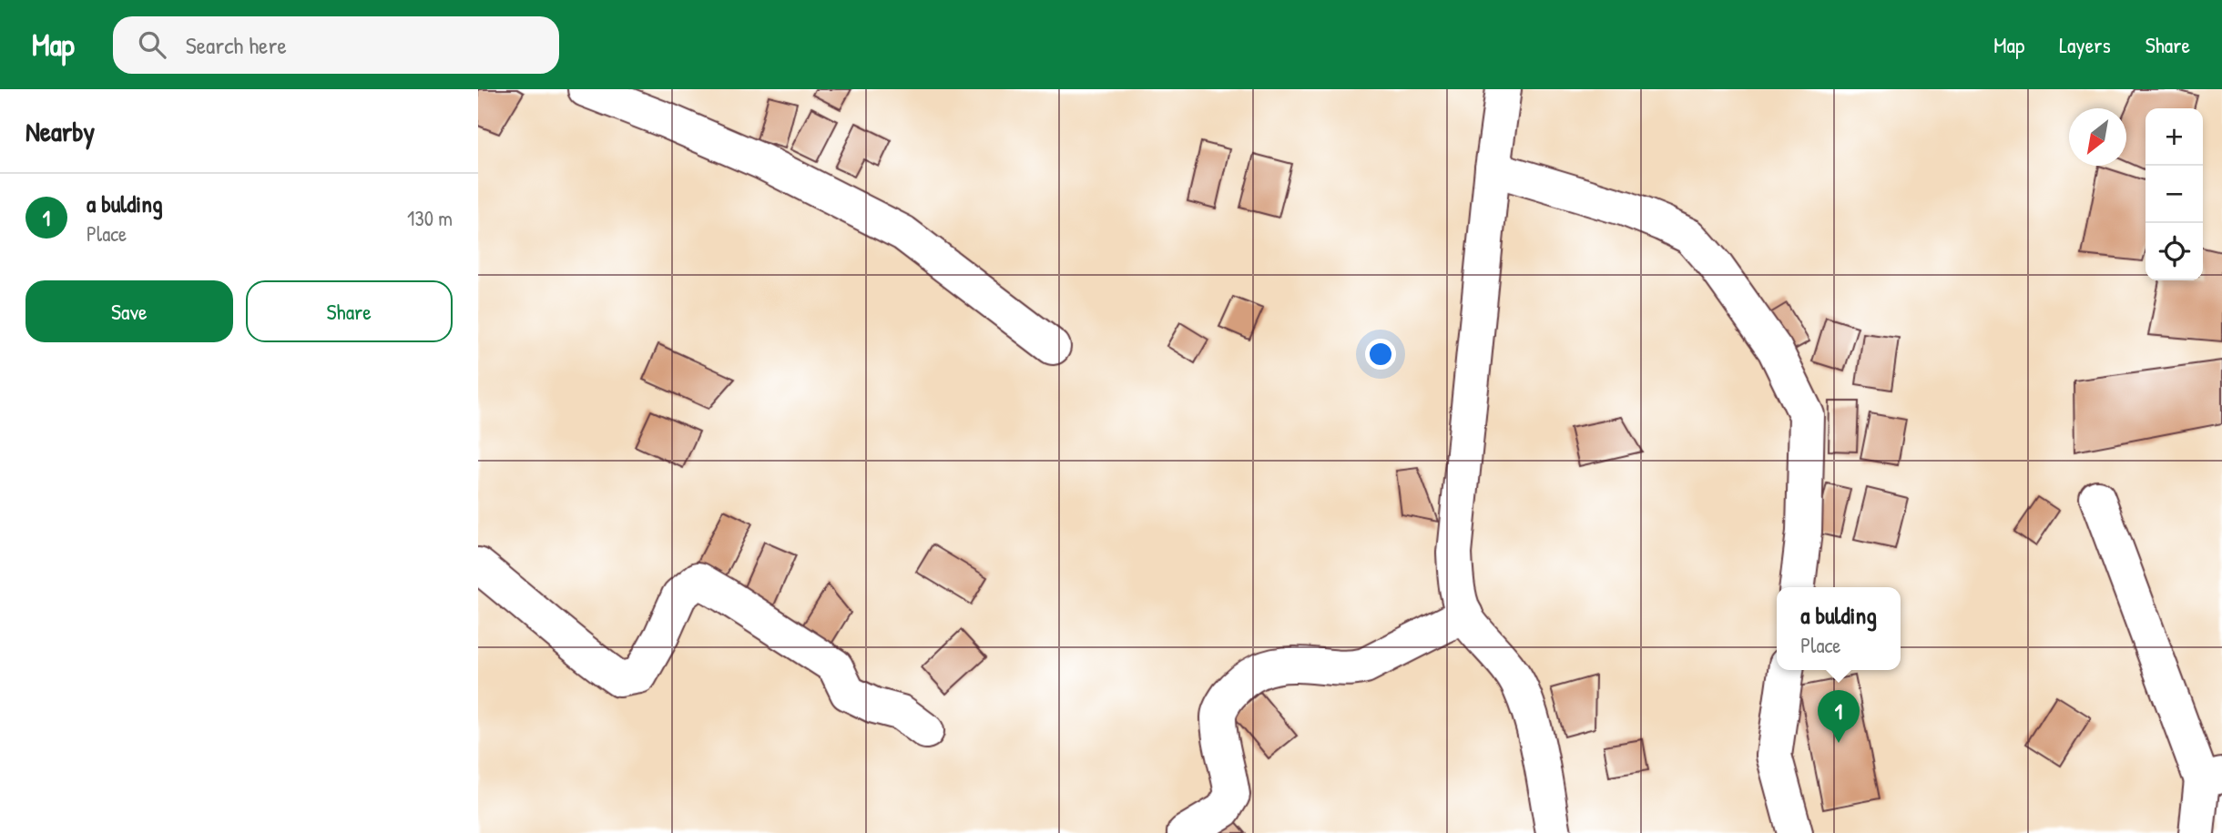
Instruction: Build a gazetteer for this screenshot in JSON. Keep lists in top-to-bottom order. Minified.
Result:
{"north":"bottom left","page":{"header":"Map","search":"Search here","nav":["Map","Layers","Share"],"heading":"Nearby","map_buttons":["+","−"],"list":[{"mark":"1","name":"a bulding","note":"Place","value":"130 m"}],"buttons":["Save","Share"],"popup":["a bulding","Place"],"pins":"1"}}
